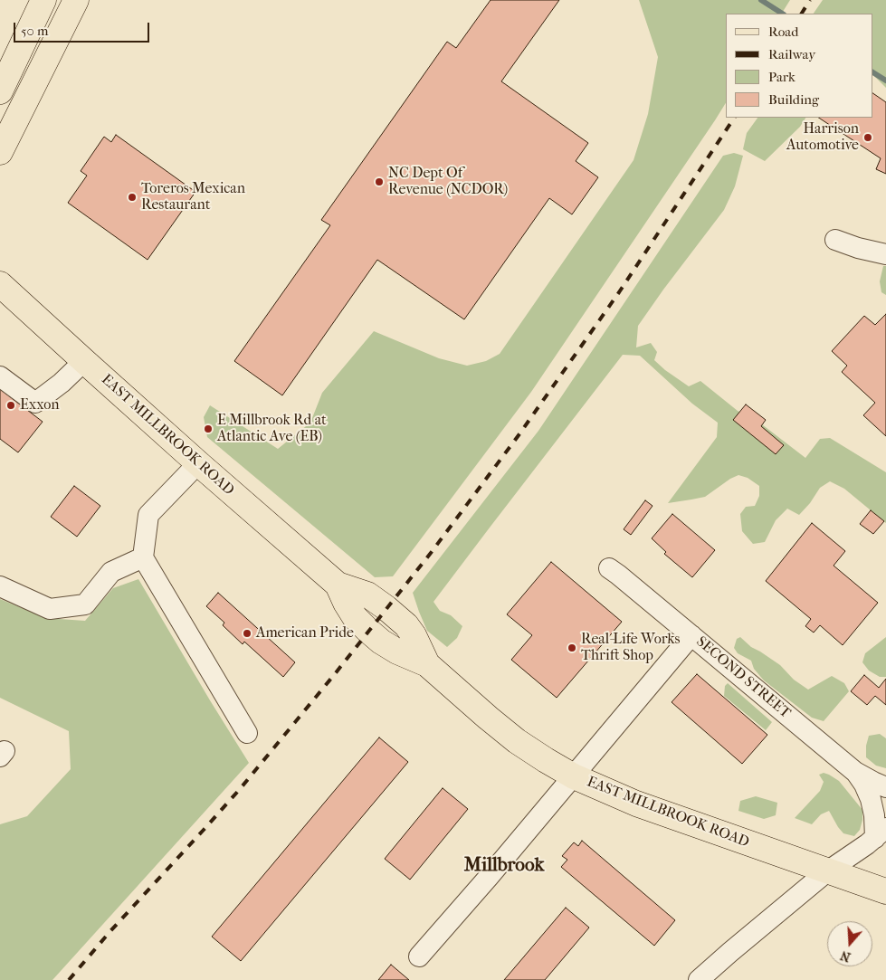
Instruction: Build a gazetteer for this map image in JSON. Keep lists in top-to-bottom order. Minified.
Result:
{"streets":{"main road":["EAST MILLBROOK ROAD"],"street":["SECOND STREET"]},"districts":["Millbrook"],"places":["Harrison Automotive","NC Dept Of Revenue (NCDOR)","Toreros Mexican Restaurant","Exxon","E Millbrook Rd at Atlantic Ave (EB)","American Pride","Real-Life Works Thrift Shop"],"legend":["Road","Railway","Park","Building"],"scale_bar":"50 m","north":"bottom"}
